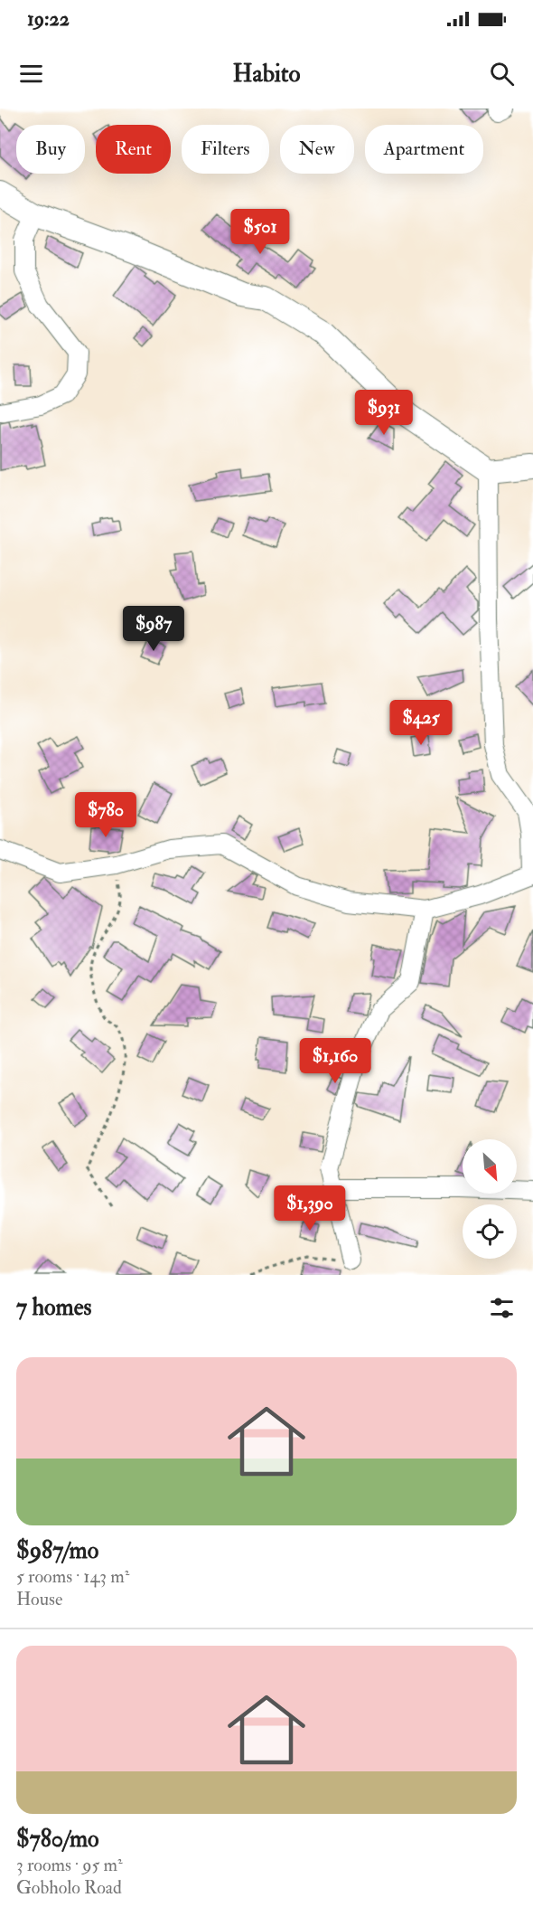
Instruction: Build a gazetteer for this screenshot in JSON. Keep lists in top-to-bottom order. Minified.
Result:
{"north":"bottom right","page":{"status":"19:22","header":"Habito","chip":["Buy","Rent","Filters","New","Apartment"],"price":["$501","$931","$987","$425","$780","$1,160","$1,390"],"heading":"7 homes","list":[{"name":"$987/mo","note":"5 rooms · 143 m² · House"},{"name":"$780/mo","note":"3 rooms · 95 m² · Gobholo Road"}]}}
